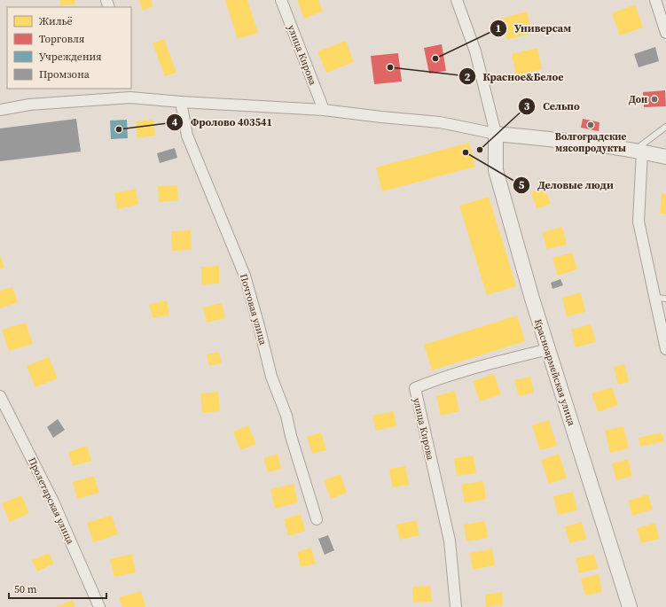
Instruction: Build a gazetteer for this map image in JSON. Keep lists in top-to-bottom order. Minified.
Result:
{"streets":{"street":["улица Кирова","Почтовая улица","Красноармейская улица","Пролетарская улица"]},"crossings":[["улица Кирова","Красноармейская улица"]],"places":["Универсам","Красное&Белое","Дон","Волгоградские мясопродукты","Фролово 403541","Сельпо","Деловые люди"],"legend":["Жильё","Торговля","Учреждения","Промзона"],"scale_bar":"50 m"}
